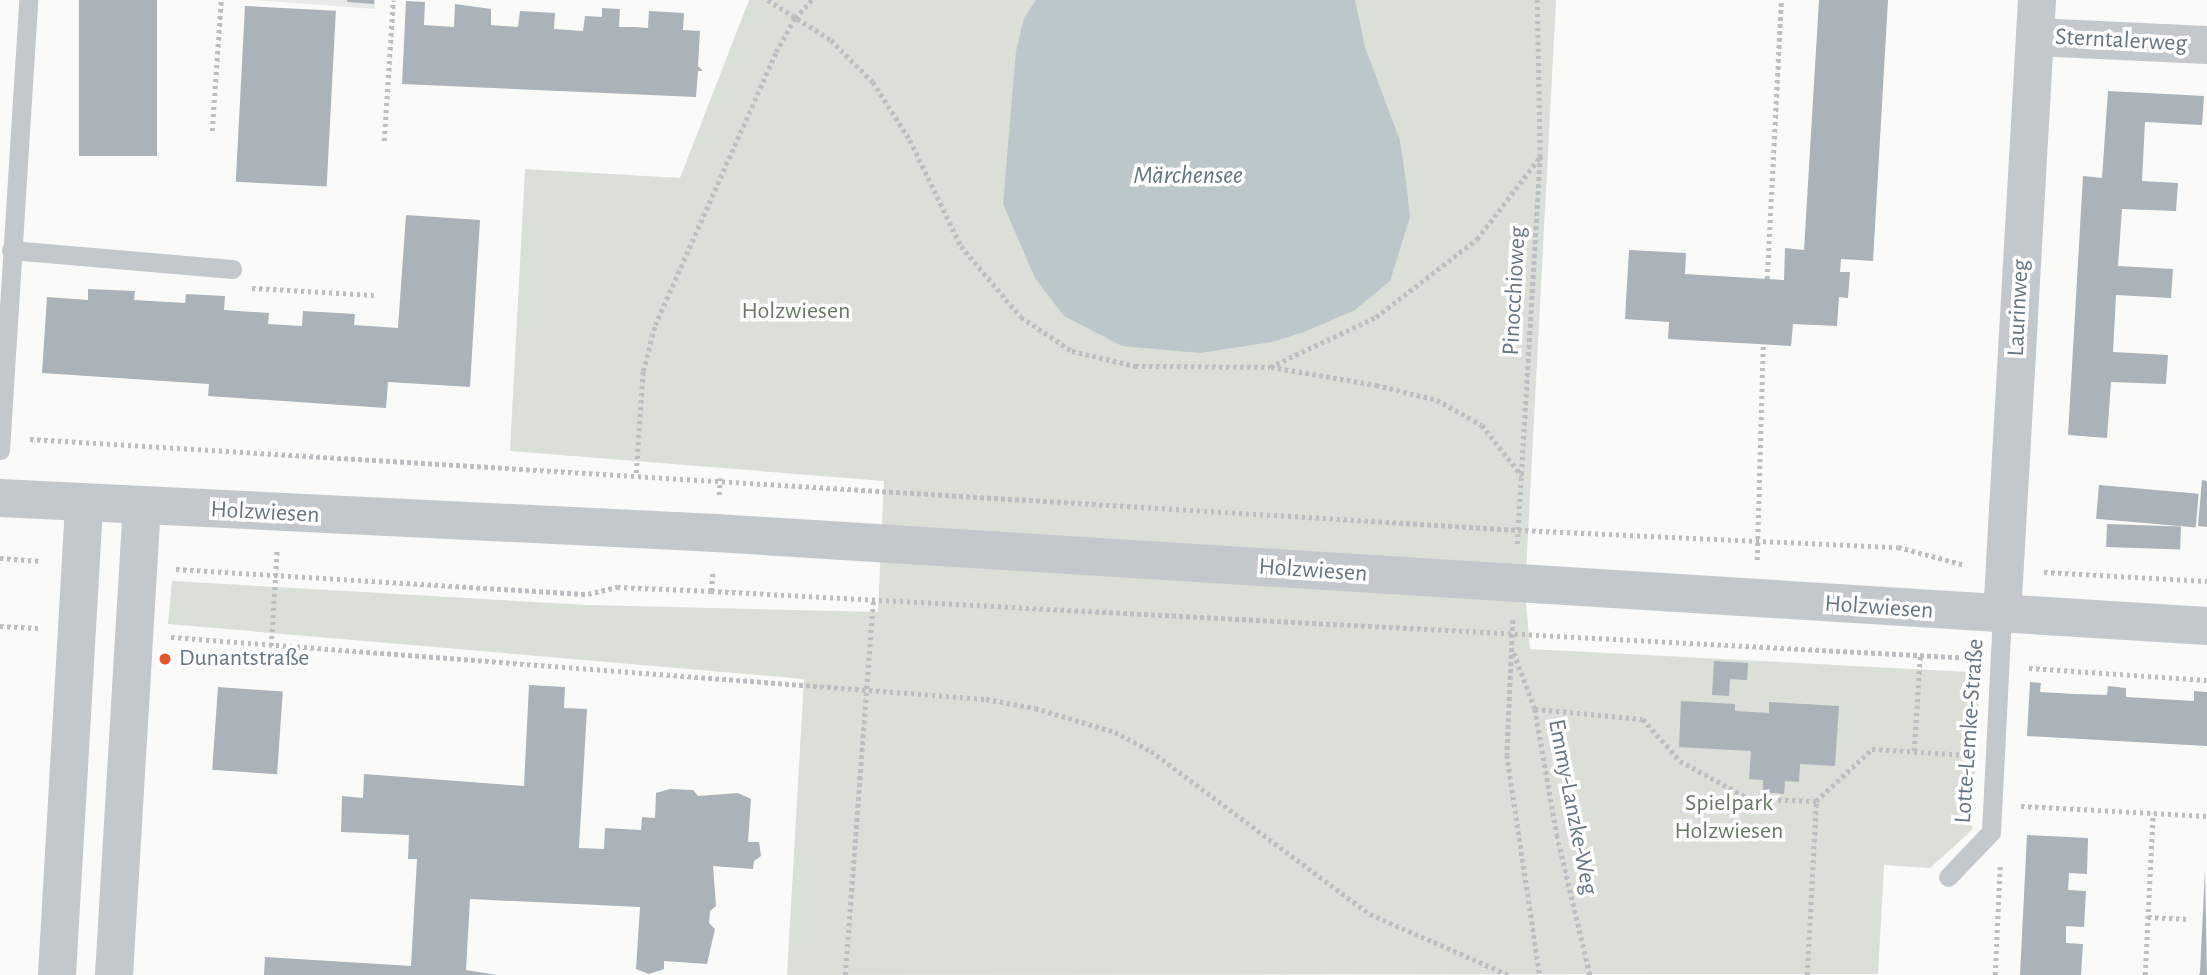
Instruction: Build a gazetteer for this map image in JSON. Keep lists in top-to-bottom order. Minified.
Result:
{"streets":{"street":["Sterntalerweg","Laurinweg","Holzwiesen"],"lane":["Lotte-Lemke-Straße"],"path":["Pinocchioweg","Emmy-Lanzke-Weg"]},"crossings":[["Sterntalerweg","Laurinweg"],["Pinocchioweg","Holzwiesen"],["Laurinweg","Holzwiesen"],["Laurinweg","Lotte-Lemke-Straße"],["Holzwiesen","Lotte-Lemke-Straße"]],"water":["Märchensee"],"parks":["Holzwiesen","Spielpark Holzwiesen"],"places":["Dunantstraße"]}
